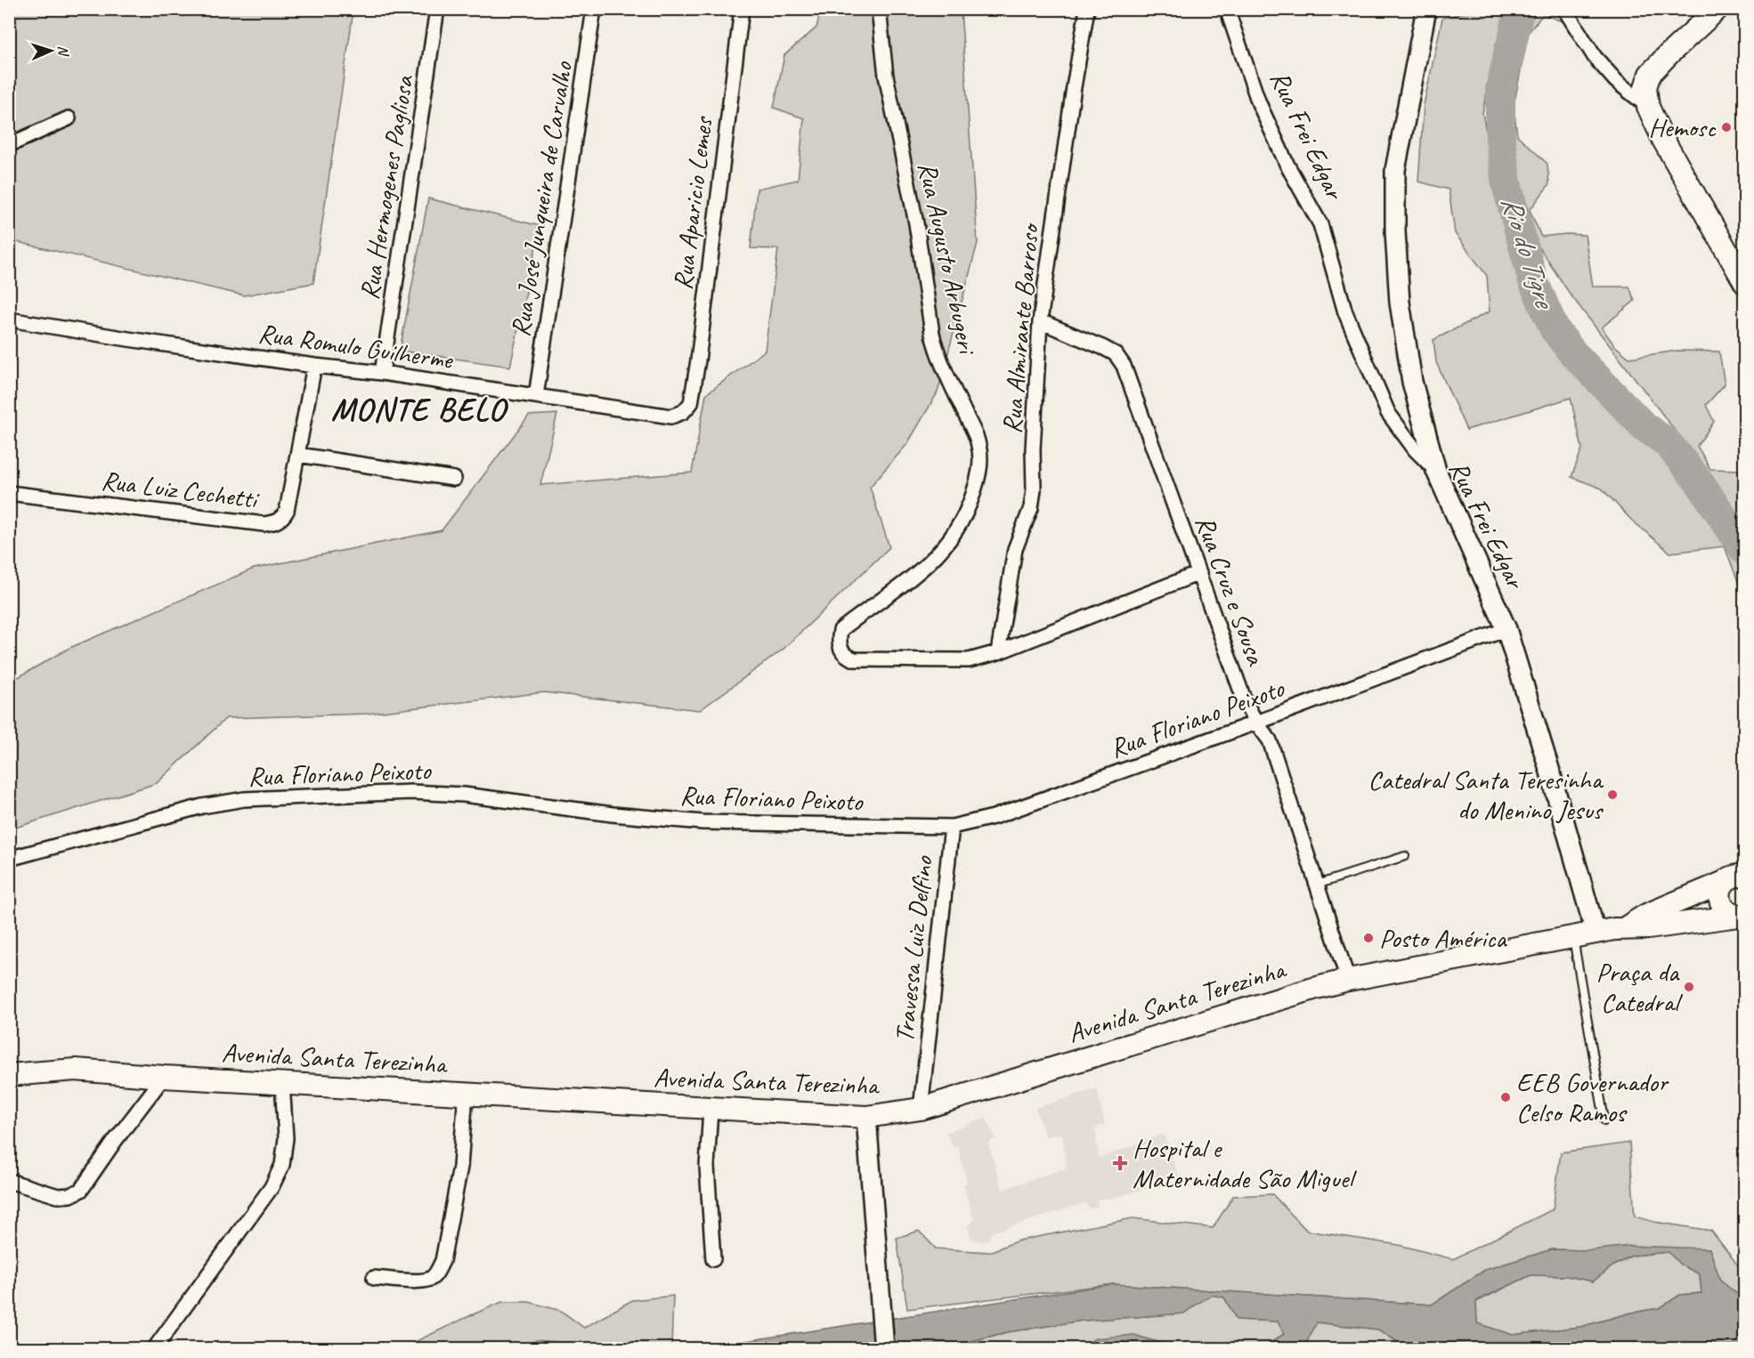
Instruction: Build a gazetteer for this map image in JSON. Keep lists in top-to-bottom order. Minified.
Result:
{"streets":{"main road":["Avenida Santa Terezinha"],"street":["Rua Frei Edgar","Rua Hermogenes Pagliosa","Rua José Junqueira de Carvalho","Rua Aparicio Lemes","Rua Augusto Arbugeri","Rua Almirante Barroso","Rua Romulo Guilherme","Rua Luiz Cechetti","Rua Cruz e Sousa","Rua Floriano Peixoto","Travessa Luiz Delfino"]},"crossings":[["Rua Frei Edgar","Rua Floriano Peixoto"],["Rua Frei Edgar","Avenida Santa Terezinha"],["Rua Hermogenes Pagliosa","Rua Romulo Guilherme"],["Rua José Junqueira de Carvalho","Rua Romulo Guilherme"],["Rua Aparicio Lemes","Rua Romulo Guilherme"],["Rua Augusto Arbugeri","Rua Almirante Barroso"],["Rua Augusto Arbugeri","Rua Cruz e Sousa"],["Rua Almirante Barroso","Rua Cruz e Sousa"],["Rua Romulo Guilherme","Rua Luiz Cechetti"],["Rua Cruz e Sousa","Rua Floriano Peixoto"],["Rua Cruz e Sousa","Avenida Santa Terezinha"],["Rua Floriano Peixoto","Travessa Luiz Delfino"],["Travessa Luiz Delfino","Avenida Santa Terezinha"]],"districts":["MONTE BELO"],"water":["Rio do Tigre"],"places":{"other":["Hemosc","Catedral Santa Teresinha do Menino Jesus","Posto América","Praça da Catedral","EEB Governador Celso Ramos"],"health":["Hospital e Maternidade São Miguel"]},"north":"right"}
